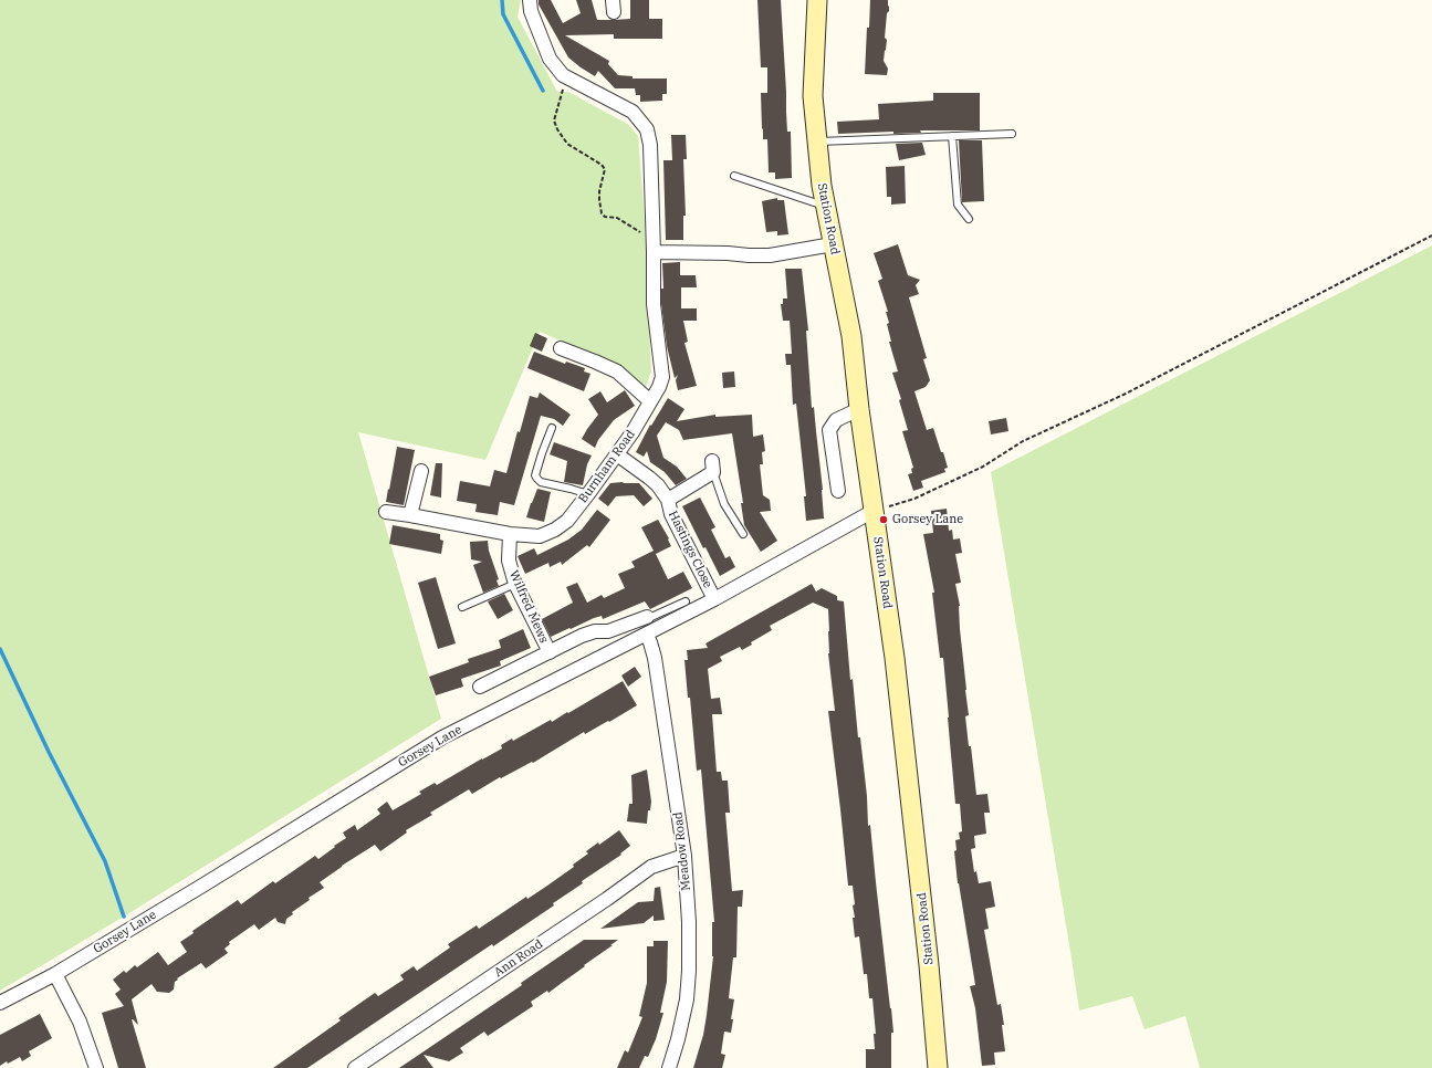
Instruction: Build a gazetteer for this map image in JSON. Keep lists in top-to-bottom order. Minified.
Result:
{"streets":{"street":["Station Road","Burnham Road","Hastings Close","Wilfred Mews","Gorsey Lane","Meadow Road","Ann Road"]},"crossings":[["Station Road","Gorsey Lane"],["Burnham Road","Hastings Close"],["Burnham Road","Wilfred Mews"],["Hastings Close","Gorsey Lane"],["Gorsey Lane","Meadow Road"],["Meadow Road","Ann Road"]],"places":["Gorsey Lane"]}
